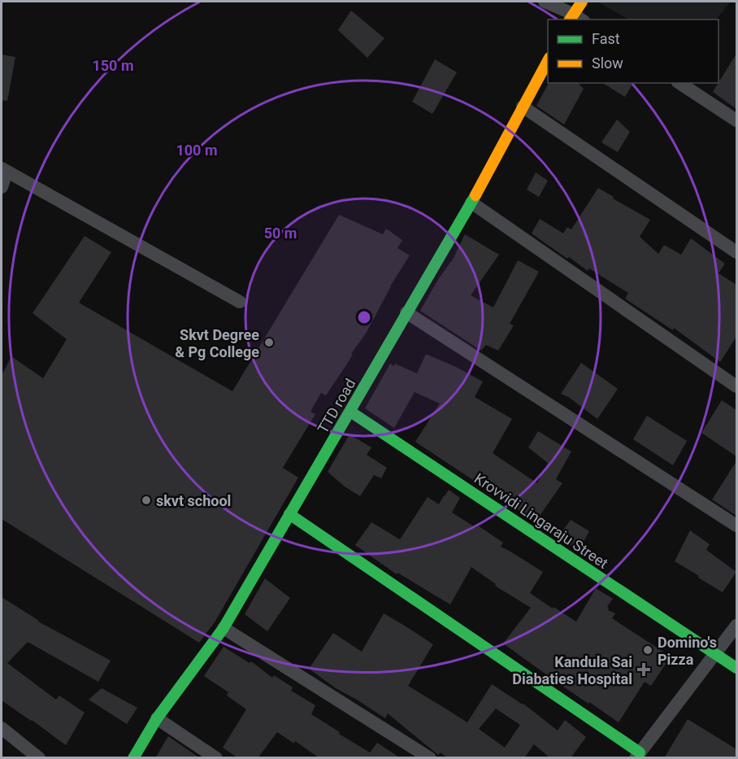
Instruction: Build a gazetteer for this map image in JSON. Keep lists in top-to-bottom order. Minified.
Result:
{"streets":{"street":["TTD road","Krovvidi Lingaraju Street"]},"crossings":[["TTD road","Krovvidi Lingaraju Street"]],"places":{"other":["Skvt Degree & Pg College","skvt school","Domino's Pizza"],"health":["Kandula Sai Diabaties Hospital"]},"legend":["Fast","Slow"],"rings":["150 m","100 m","50 m"]}
